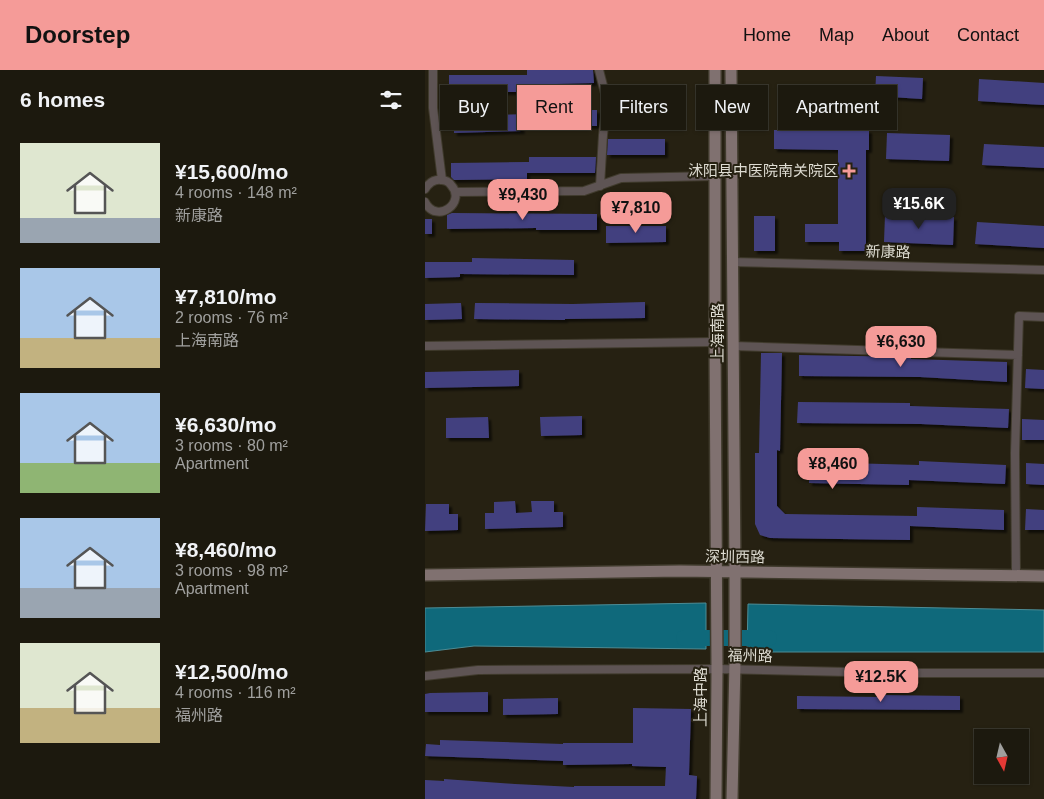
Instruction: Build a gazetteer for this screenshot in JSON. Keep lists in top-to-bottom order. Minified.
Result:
{"streets":{"main road":["上海南路","深圳西路","上海中路"],"street":["新康路","福州路"]},"crossings":[["新康路","上海南路"],["上海南路","深圳西路"],["上海南路","福州路"],["上海南路","上海中路"],["福州路","上海中路"]],"places":{"health":["沭阳县中医院南关院区"]},"north":"bottom","page":{"header":"Doorstep","nav":["Home","Map","About","Contact"],"heading":"6 homes","chip":["Buy","Rent","Filters","New","Apartment"],"list":[{"name":"¥15,600/mo","note":"4 rooms · 148 m² · 新康路"},{"name":"¥7,810/mo","note":"2 rooms · 76 m² · 上海南路"},{"name":"¥6,630/mo","note":"3 rooms · 80 m² · Apartment"},{"name":"¥8,460/mo","note":"3 rooms · 98 m² · Apartment"},{"name":"¥12,500/mo","note":"4 rooms · 116 m² · 福州路"}],"price":["¥9,430","¥15.6K","¥7,810","¥6,630","¥8,460","¥12.5K"]}}
